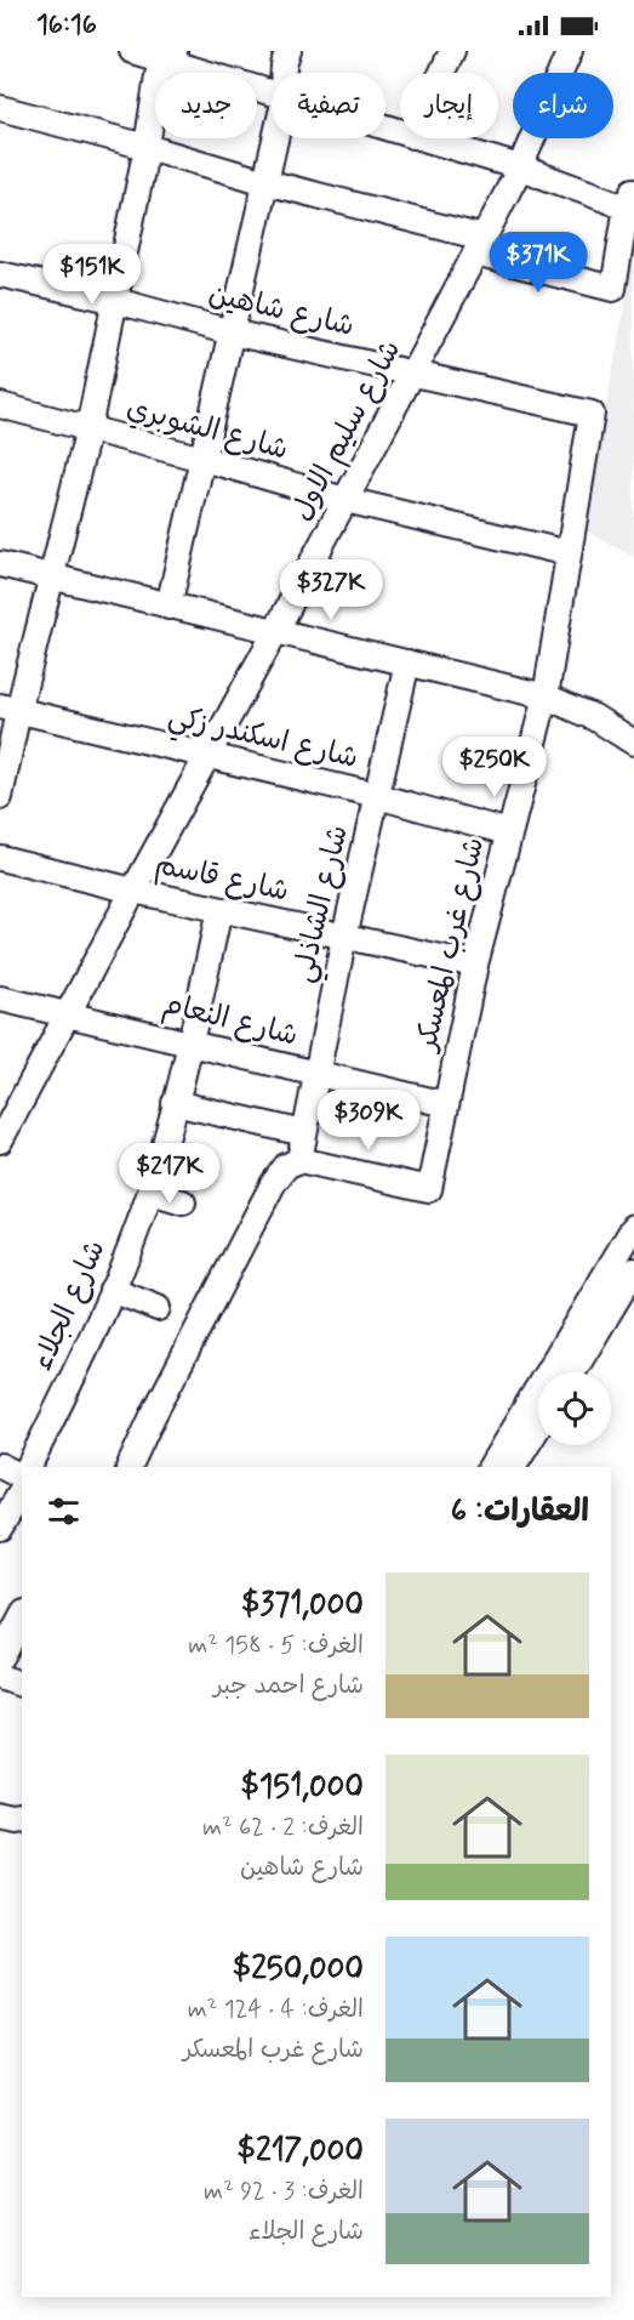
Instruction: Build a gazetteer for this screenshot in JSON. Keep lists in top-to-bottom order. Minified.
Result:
{"streets":{"street":["شارع شاهين","شارع الشوبري","شارع سليم الاول","شارع اسكندر زكي","شارع قاسم","شارع الشاذلي","شارع غرب المعسكر","شارع النعام","شارع الجلاء"]},"crossings":[["شارع شاهين","شارع سليم الاول"],["شارع شاهين","شارع غرب المعسكر"],["شارع الشوبري","شارع سليم الاول"],["شارع الشوبري","شارع غرب المعسكر"],["شارع سليم الاول","شارع اسكندر زكي"],["شارع سليم الاول","شارع قاسم"],["شارع سليم الاول","شارع النعام"],["شارع اسكندر زكي","شارع الشاذلي"],["شارع اسكندر زكي","شارع غرب المعسكر"],["شارع قاسم","شارع الشاذلي"],["شارع قاسم","شارع غرب المعسكر"],["شارع قاسم","شارع الجلاء"],["شارع الشاذلي","شارع غرب المعسكر"],["شارع الشاذلي","شارع النعام"],["شارع غرب المعسكر","شارع النعام"],["شارع النعام","شارع الجلاء"]],"page":{"status":"16:16","chip":["شراء","إيجار","تصفية","جديد"],"price":["$371K","$151K","$327K","$250K","$309K","$217K"],"heading":"العقارات: 6","list":[{"name":"$371,000","note":"الغرف: 5 · 158 m² · شارع احمد جبر"},{"name":"$151,000","note":"الغرف: 2 · 62 m² · شارع شاهين"},{"name":"$250,000","note":"الغرف: 4 · 124 m² · شارع غرب المعسكر"},{"name":"$217,000","note":"الغرف: 3 · 92 m² · شارع الجلاء"}]}}
